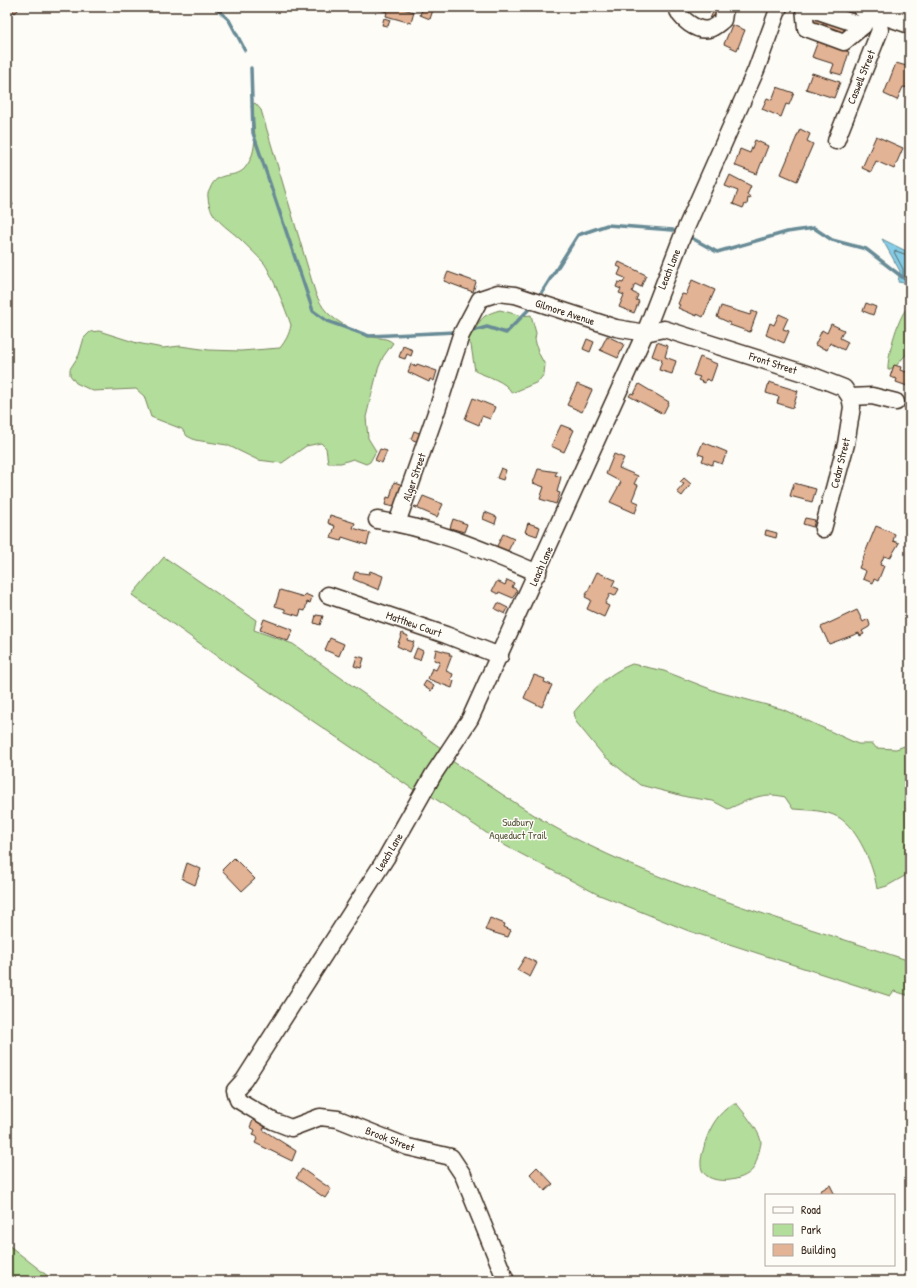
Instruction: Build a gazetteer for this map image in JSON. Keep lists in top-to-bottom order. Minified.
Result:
{"streets":{"street":["Caswell Street","Leach Lane","Gilmore Avenue","Front Street","Cedar Street","Alger Street","Matthew Court","Brook Street"]},"crossings":[["Leach Lane","Gilmore Avenue"],["Leach Lane","Front Street"],["Leach Lane","Matthew Court"],["Leach Lane","Brook Street"],["Gilmore Avenue","Front Street"],["Gilmore Avenue","Alger Street"],["Front Street","Cedar Street"]],"parks":["Sudbury Aqueduct Trail"],"legend":["Road","Park","Building"]}
